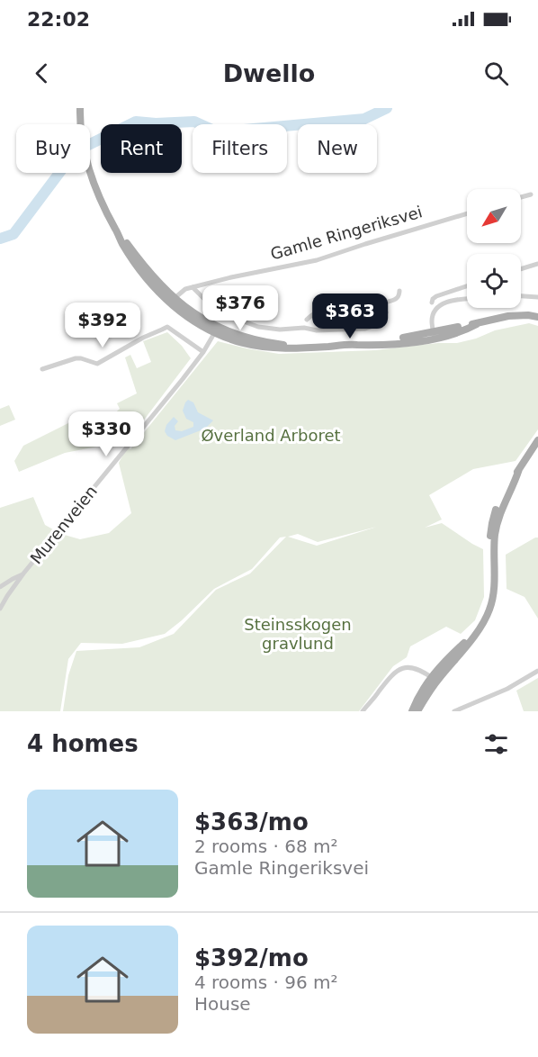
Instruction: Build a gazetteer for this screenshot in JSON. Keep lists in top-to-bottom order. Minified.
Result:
{"streets":{"street":["Gamle Ringeriksvei","Murenveien"]},"parks":["Øverland Arboret","Steinsskogen gravlund"],"north":"bottom left","page":{"status":"22:02","header":"Dwello","chip":["Buy","Rent","Filters","New"],"price":["$376","$363","$392","$330"],"heading":"4 homes","list":[{"name":"$363/mo","note":"2 rooms · 68 m² · Gamle Ringeriksvei"},{"name":"$392/mo","note":"4 rooms · 96 m² · House"}]}}
